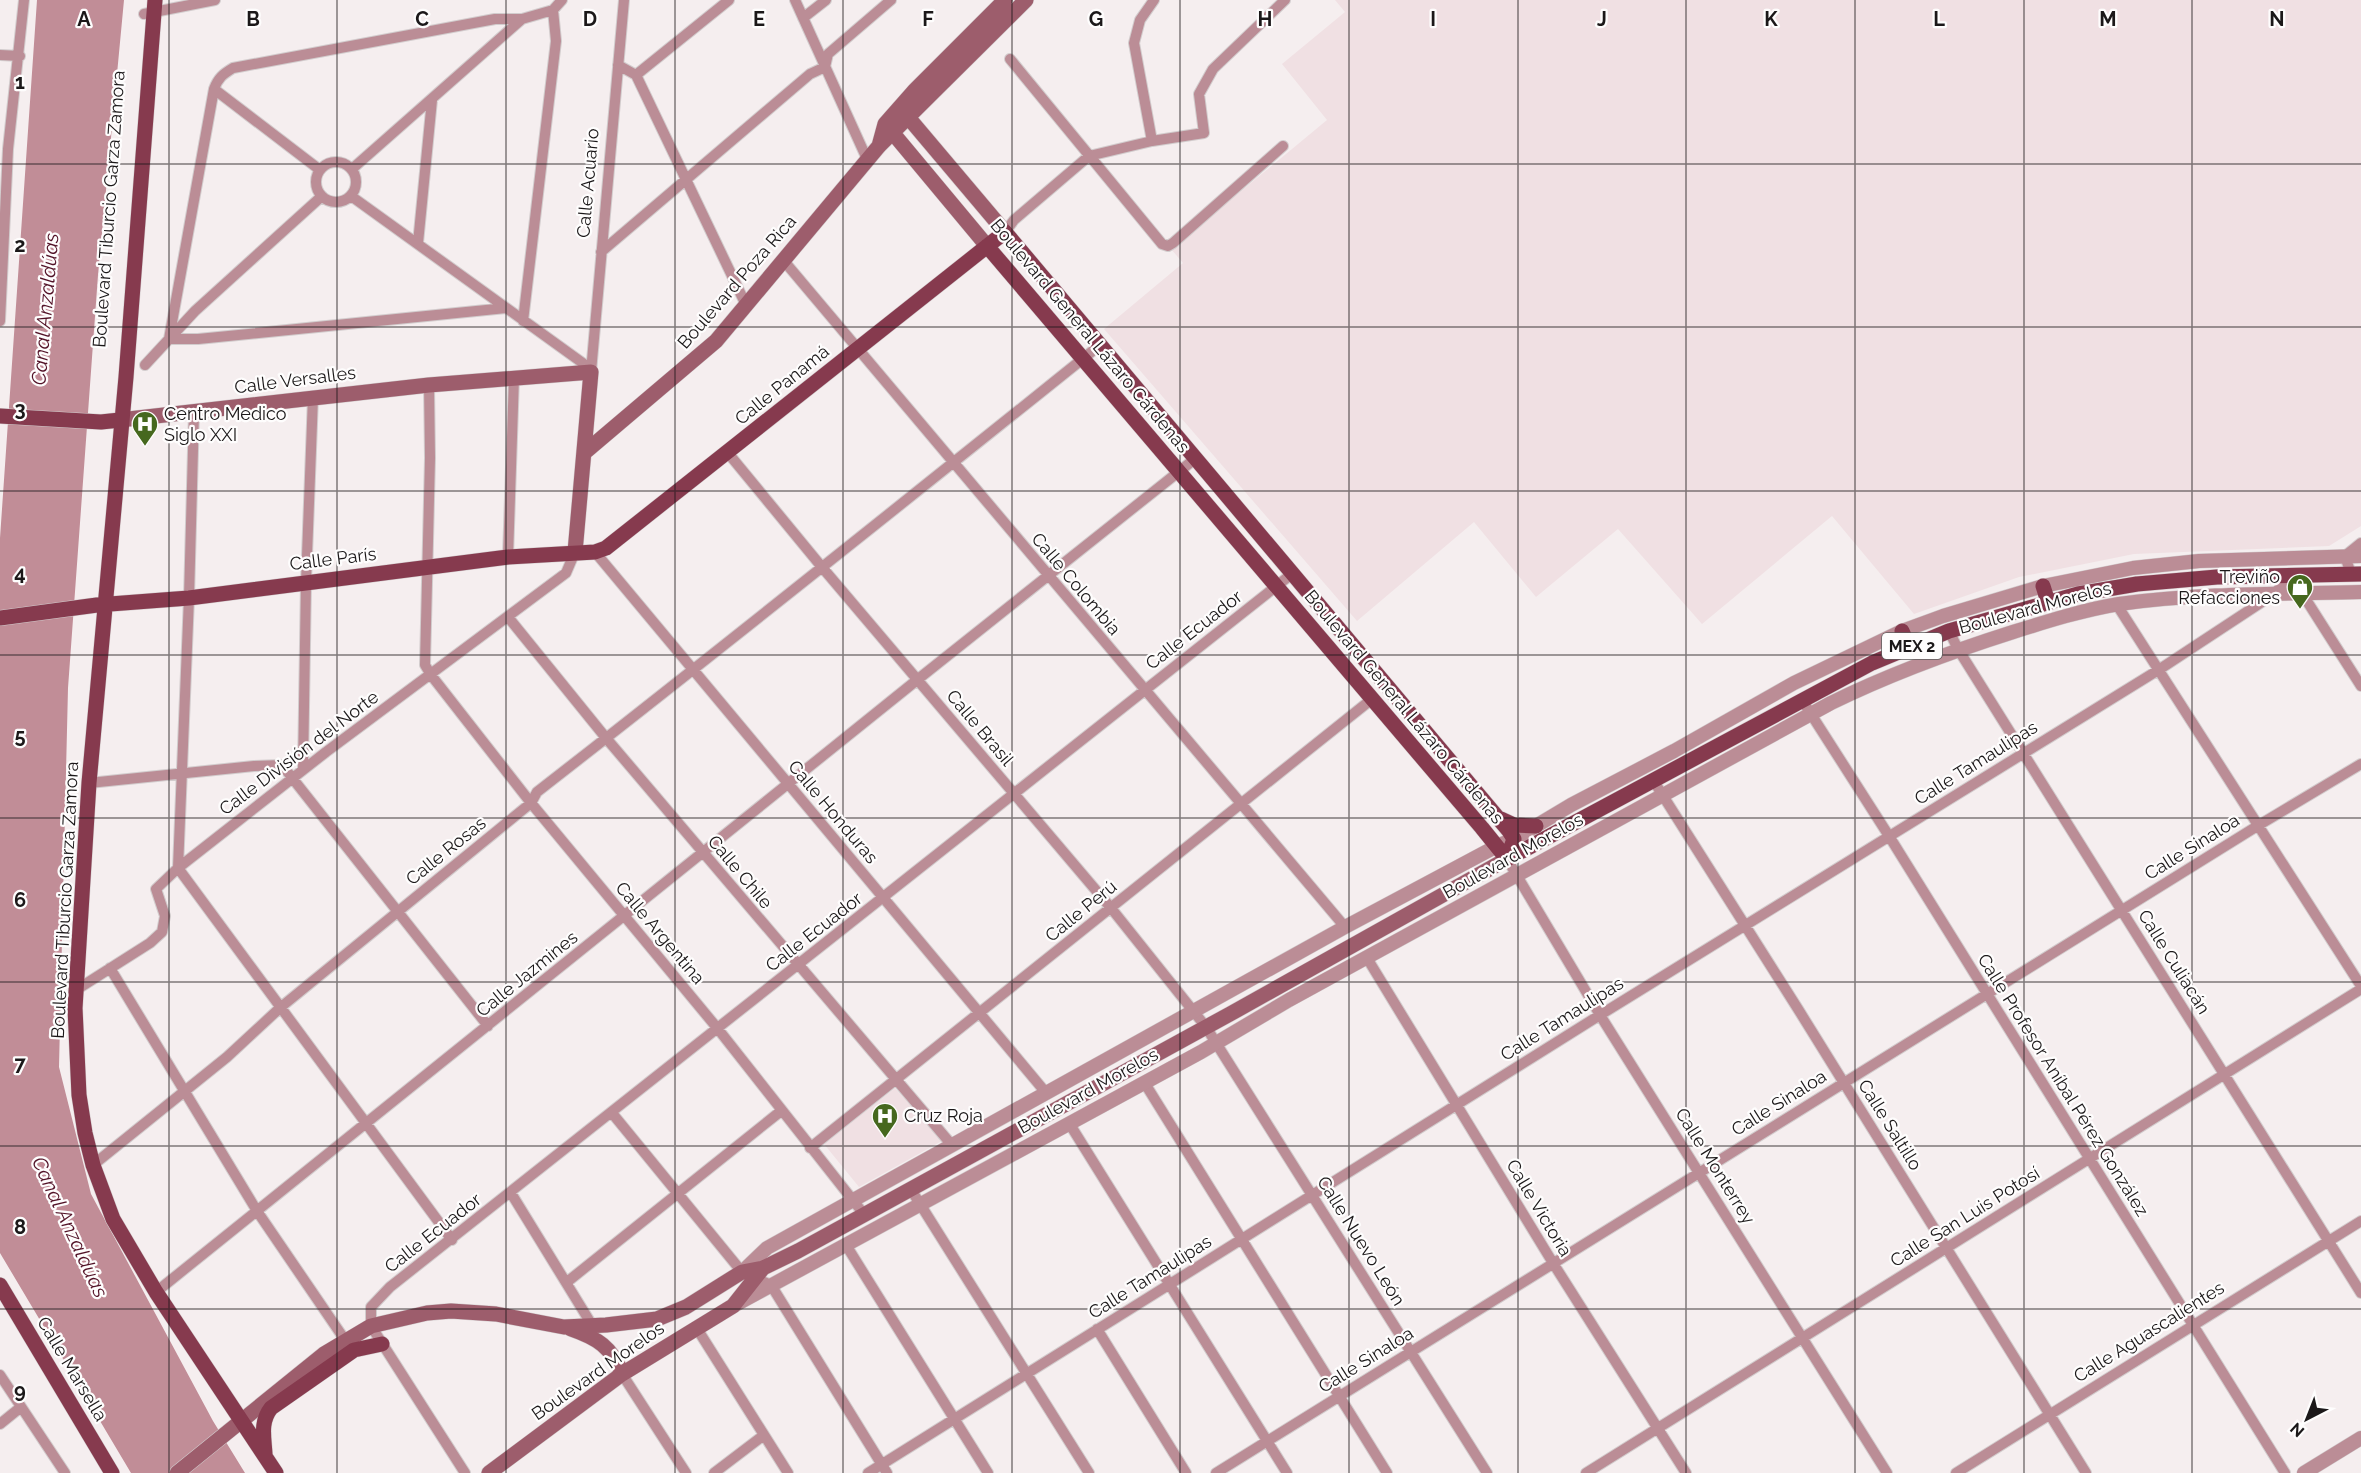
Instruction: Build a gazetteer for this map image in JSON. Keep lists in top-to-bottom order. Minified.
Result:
{"streets":{"main road":["Calle Acuario","Boulevard Tiburcio Garza Zamora","Boulevard Poza Rica","Boulevard General Lázaro Cárdenas","Calle Versalles","Calle Panamá","Calle París","Boulevard Morelos","MEX 2","Calle Marsella"],"street":["Calle Colombia","Calle Ecuador","Calle Brasil","Calle División del Norte","Calle Tamaulipas","Calle Honduras","Calle Sinaloa","Calle Rosas","Calle Chile","Calle Perú","Calle Argentina","Calle Culiacán","Calle Jazmines","Calle Profesor Aníbal Pérez González","Calle Saltillo","Calle Monterrey","Calle Victoria","Calle San Luis Potosí","Calle Nuevo León","Calle Aguascalientes"]},"crossings":[["Calle Acuario","Boulevard Poza Rica"],["Calle Acuario","Calle Versalles"],["Calle Acuario","Calle Panamá"],["Calle Acuario","Calle París"],["Calle Acuario","Calle División del Norte"],["Boulevard Tiburcio Garza Zamora","Calle Versalles"],["Boulevard Tiburcio Garza Zamora","Calle París"],["Boulevard Tiburcio Garza Zamora","Boulevard Morelos"],["Boulevard Tiburcio Garza Zamora","Calle División del Norte"],["Boulevard Tiburcio Garza Zamora","Calle Rosas"],["Boulevard Tiburcio Garza Zamora","Calle Jazmines"],["Boulevard Poza Rica","Boulevard General Lázaro Cárdenas"],["Boulevard Poza Rica","Calle Colombia"],["Boulevard General Lázaro Cárdenas","Calle Panamá"],["Boulevard General Lázaro Cárdenas","Boulevard Morelos"],["Boulevard General Lázaro Cárdenas","Calle Ecuador"],["Boulevard General Lázaro Cárdenas","Calle Rosas"],["Boulevard General Lázaro Cárdenas","Calle Perú"],["Boulevard General Lázaro Cárdenas","Calle Jazmines"],["Boulevard General Lázaro Cárdenas","Calle Monterrey"],["Calle Panamá","Calle París"],["Calle Panamá","Calle Colombia"],["Calle Panamá","Calle Brasil"],["Calle Panamá","Calle División del Norte"],["Calle Panamá","Calle Honduras"],["Calle París","Calle División del Norte"],["Calle Colombia","Boulevard Morelos"],["Calle Colombia","Calle Ecuador"],["Calle Colombia","Calle Rosas"],["Calle Colombia","Calle Perú"],["Calle Colombia","Calle Jazmines"],["Boulevard Morelos","Calle Ecuador"],["Boulevard Morelos","Calle Brasil"],["Boulevard Morelos","Calle Tamaulipas"],["Boulevard Morelos","Calle Honduras"],["Boulevard Morelos","Calle Chile"],["Boulevard Morelos","Calle Argentina"],["Boulevard Morelos","Calle Culiacán"],["Boulevard Morelos","Calle Profesor Aníbal Pérez González"],["Boulevard Morelos","Calle Saltillo"],["Boulevard Morelos","Calle Monterrey"],["Boulevard Morelos","Calle Victoria"],["Boulevard Morelos","Calle Nuevo León"],["Calle Ecuador","Calle Brasil"],["Calle Ecuador","Calle Honduras"],["Calle Ecuador","Calle Chile"],["Calle Ecuador","Calle Argentina"],["Calle Brasil","Calle Rosas"],["Calle Brasil","Calle Perú"],["Calle Brasil","Calle Jazmines"],["Calle Brasil","Calle Nuevo León"],["Calle División del Norte","Calle Chile"],["Calle División del Norte","Calle Argentina"],["Calle Tamaulipas","Calle Culiacán"],["Calle Tamaulipas","Calle Profesor Aníbal Pérez González"],["Calle Tamaulipas","Calle Saltillo"],["Calle Tamaulipas","Calle Monterrey"],["Calle Tamaulipas","Calle Victoria"],["Calle Tamaulipas","Calle Nuevo León"],["Calle Honduras","Calle Rosas"],["Calle Honduras","Calle Perú"],["Calle Honduras","Calle Jazmines"],["Calle Sinaloa","Calle Culiacán"],["Calle Sinaloa","Calle Profesor Aníbal Pérez González"],["Calle Sinaloa","Calle Saltillo"],["Calle Sinaloa","Calle Monterrey"],["Calle Sinaloa","Calle Victoria"],["Calle Sinaloa","Calle Nuevo León"],["Calle Rosas","Calle Chile"],["Calle Rosas","Calle Argentina"],["Calle Chile","Calle Perú"],["Calle Chile","Calle Jazmines"],["Calle Perú","Calle Argentina"],["Calle Argentina","Calle Jazmines"],["Calle Culiacán","Calle San Luis Potosí"],["Calle Culiacán","Calle Aguascalientes"],["Calle Profesor Aníbal Pérez González","Calle San Luis Potosí"],["Calle Profesor Aníbal Pérez González","Calle Aguascalientes"],["Calle Saltillo","Calle San Luis Potosí"],["Calle Saltillo","Calle Aguascalientes"],["Calle Monterrey","Calle San Luis Potosí"],["Calle Victoria","Calle San Luis Potosí"]],"water":["Canal Anzaldúas"],"places":{"hospital":["Centro Medico Siglo XXI","Cruz Roja"],"shop":["Treviño Refacciones"]},"north":"bottom left","grid":{"columns":["A","B","C","D","E","F","G","H","I","J","K","L","M","N"],"rows":["1","2","3","4","5","6","7","8","9"]}}
